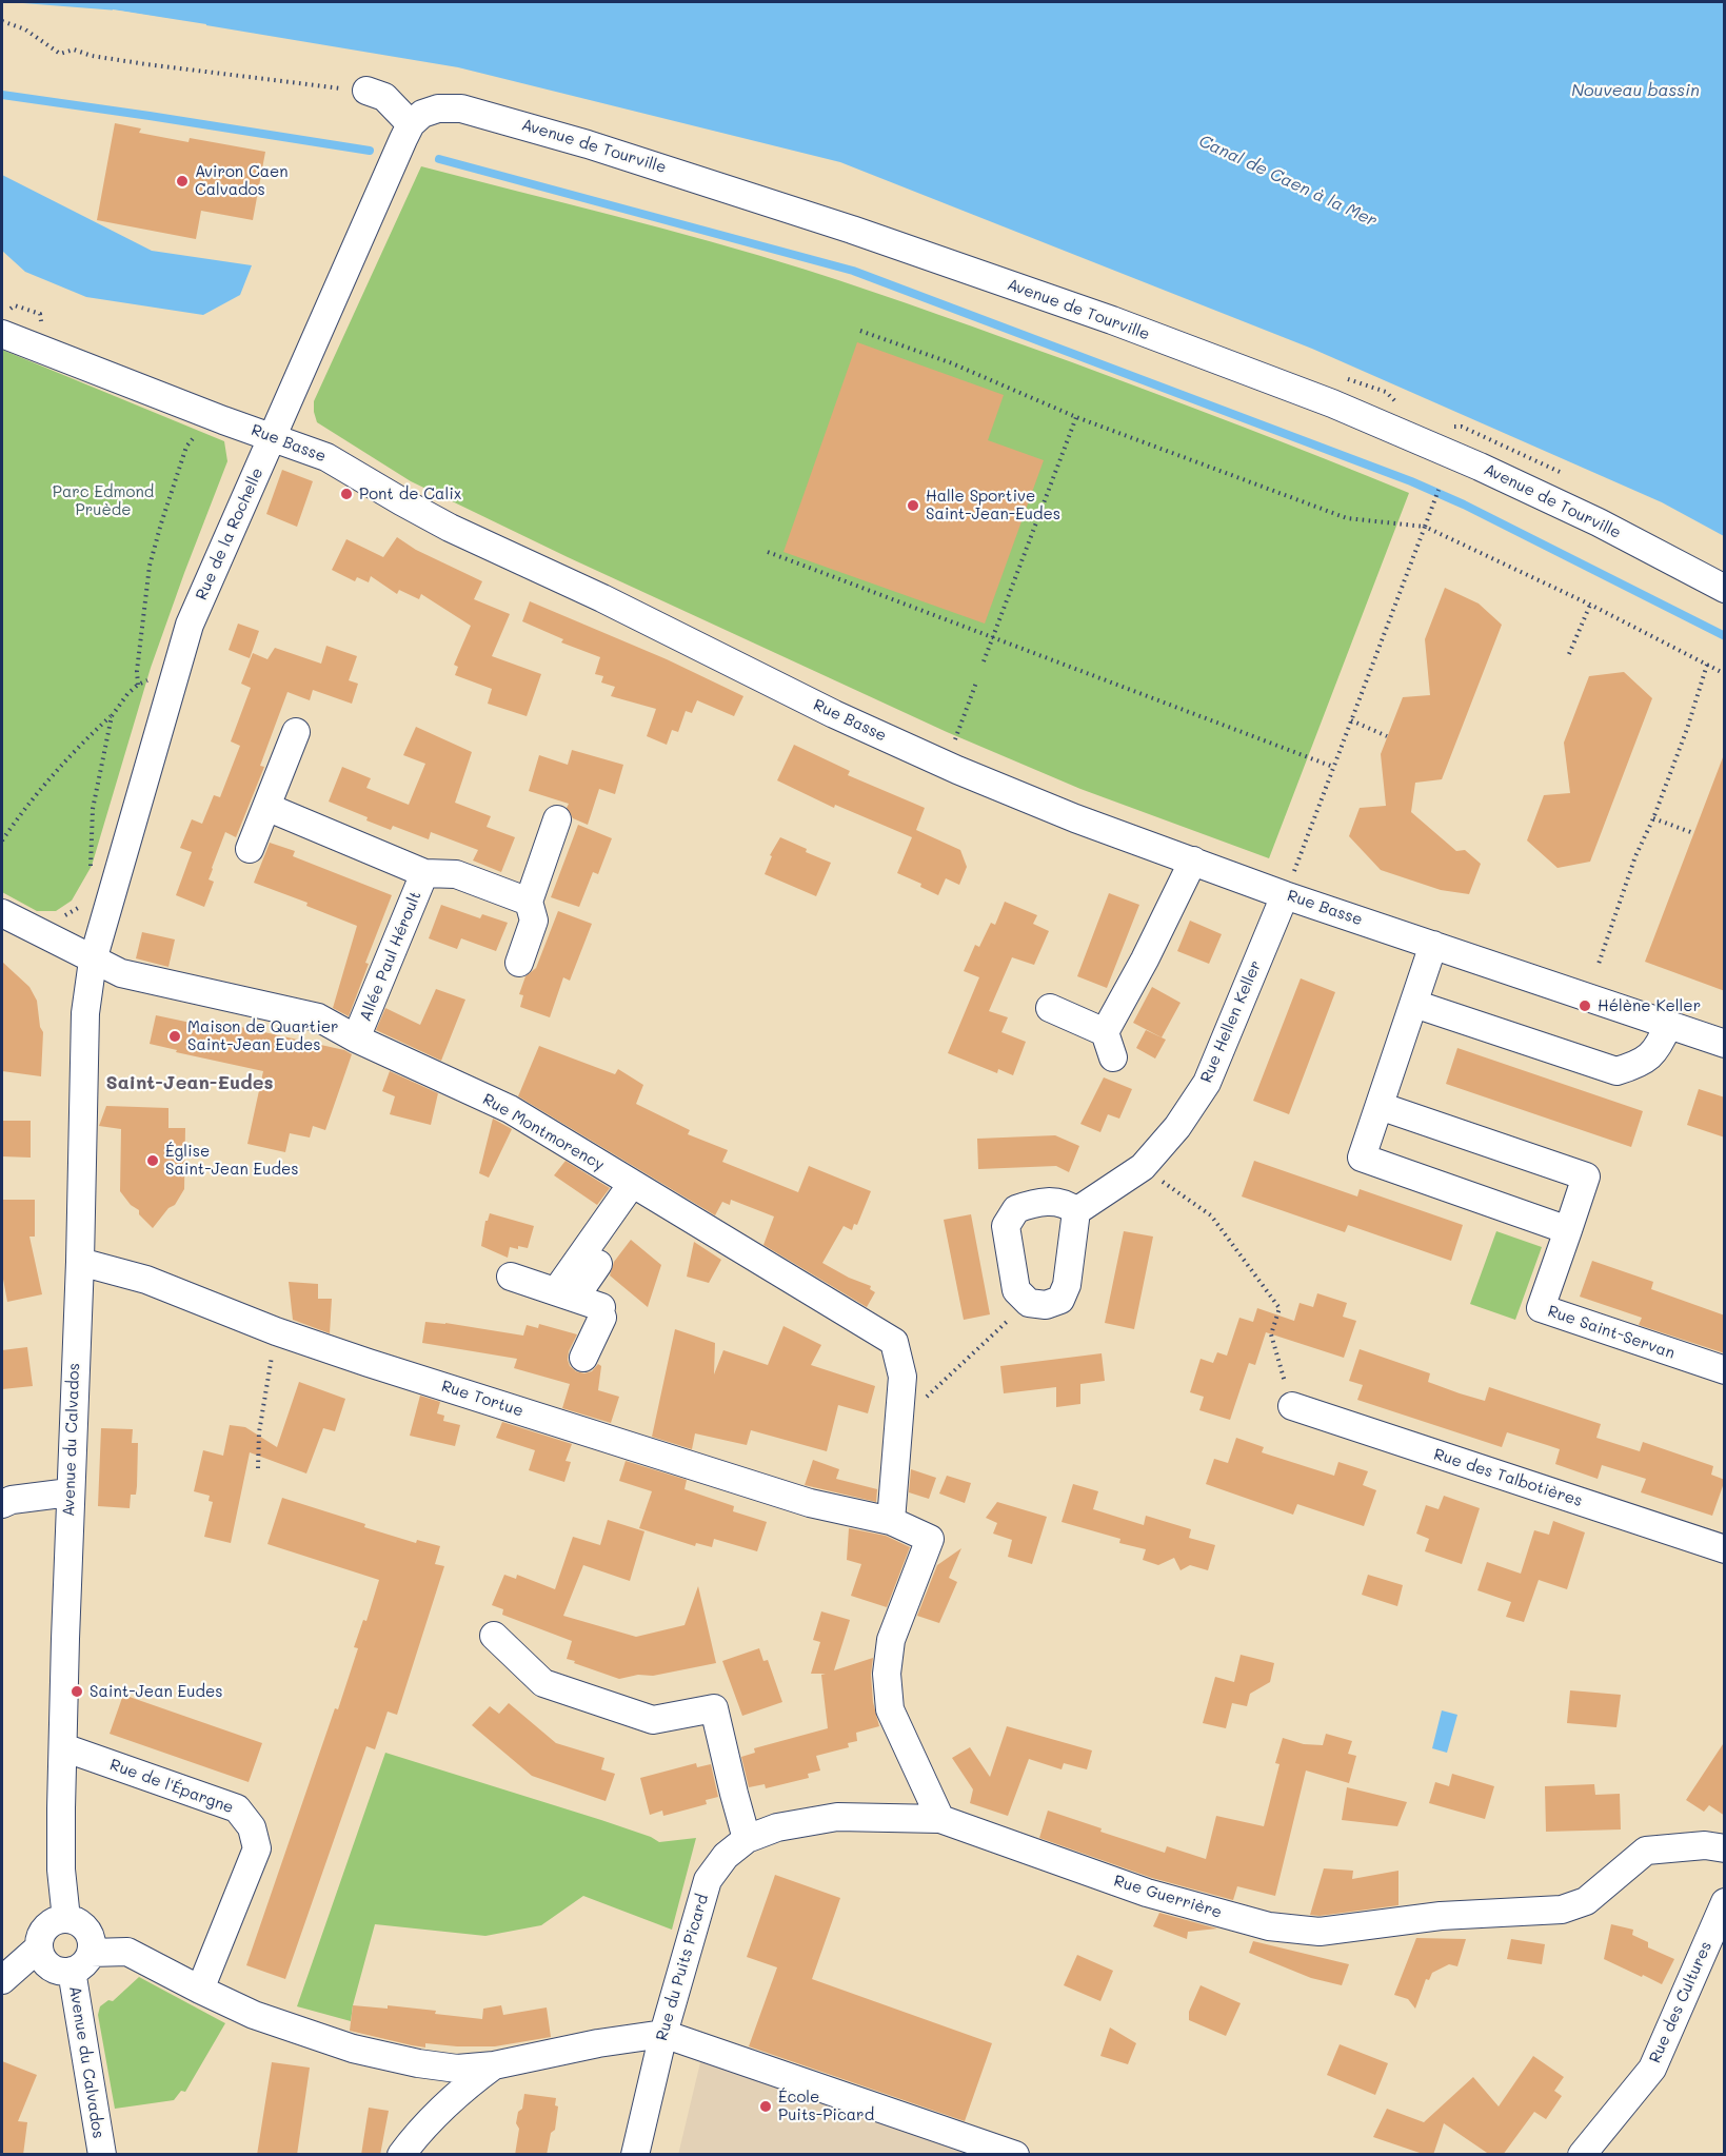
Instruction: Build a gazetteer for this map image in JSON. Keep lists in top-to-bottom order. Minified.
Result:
{"streets":{"street":["Avenue de Tourville","Rue Basse","Rue de la Rochelle","Allée Paul Héroult","Rue Hellen Keller","Rue Montmorency","Rue Saint-Servan","Rue Tortue","Avenue du Calvados","Rue des Talbotières","Rue de l'Épargne","Rue Guerrière","Rue du Puits Picard","Rue des Cultures"]},"crossings":[["Avenue de Tourville","Rue de la Rochelle"],["Rue Basse","Rue de la Rochelle"],["Rue Basse","Rue Hellen Keller"],["Rue de la Rochelle","Rue Montmorency"],["Rue de la Rochelle","Avenue du Calvados"],["Allée Paul Héroult","Rue Montmorency"],["Rue Montmorency","Rue Tortue"],["Rue Montmorency","Avenue du Calvados"],["Rue Tortue","Avenue du Calvados"],["Avenue du Calvados","Rue de l'Épargne"],["Rue Guerrière","Rue du Puits Picard"]],"districts":["Saint-Jean-Eudes"],"water":["Nouveau bassin","Canal de Caen à la Mer"],"parks":["Parc Edmond Pruède"],"places":["Aviron Caen Calvados","Pont de Calix","Halle Sportive Saint-Jean-Eudes","Hélène Keller","Maison de Quartier Saint-Jean Eudes","Église Saint-Jean Eudes","Saint-Jean Eudes","École Puits-Picard"]}
